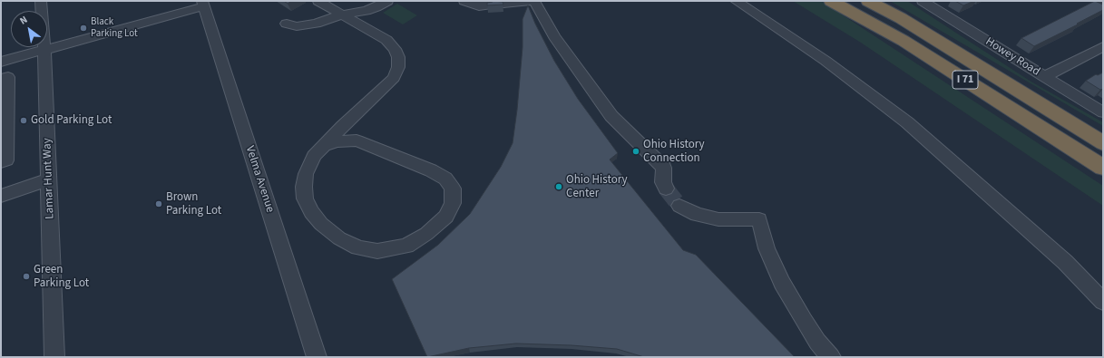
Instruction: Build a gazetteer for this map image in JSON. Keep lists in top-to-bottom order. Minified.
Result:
{"streets":{"highway":["I 71"],"street":["Howey Road","Lamar Hunt Way","Velma Avenue"]},"places":["Black Parking Lot","Gold Parking Lot","Ohio History Connection","Ohio History Center","Brown Parking Lot","Green Parking Lot"],"north":"top left"}
